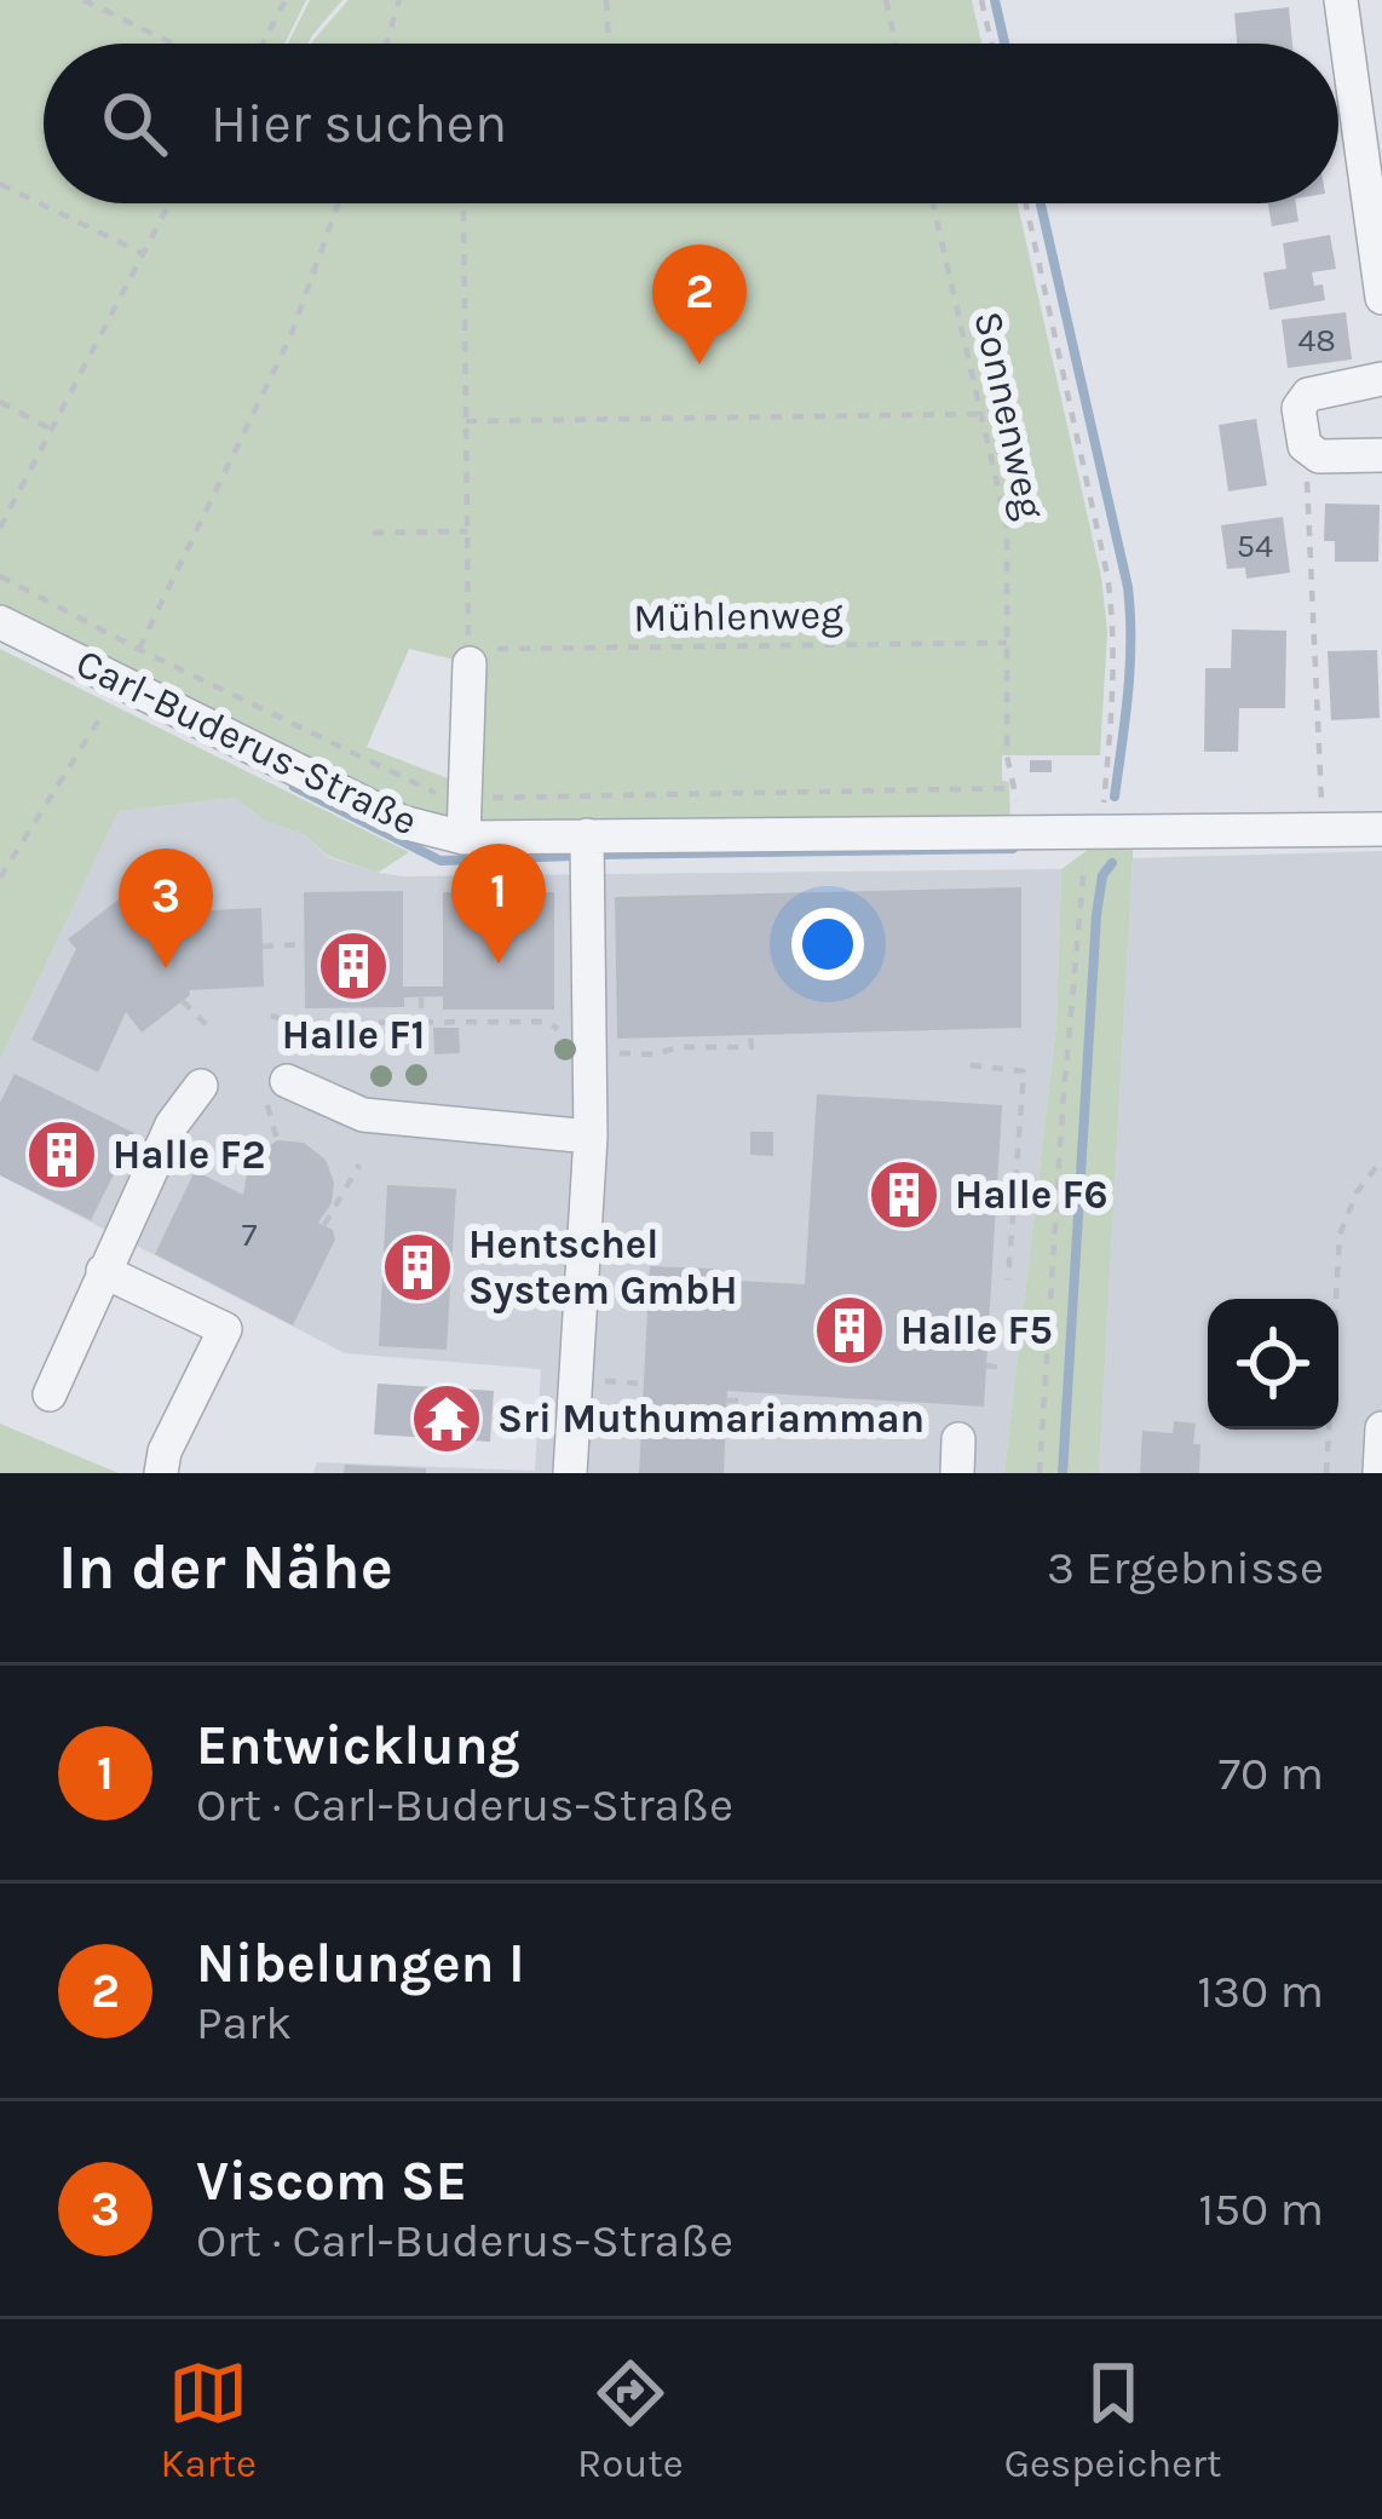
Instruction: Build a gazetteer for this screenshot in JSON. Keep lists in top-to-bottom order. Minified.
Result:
{"streets":{"street":["Carl-Buderus-Straße"],"path":["Sonnenweg","Mühlenweg"]},"crossings":[["Sonnenweg","Mühlenweg"]],"places":{"building":["Halle F1","Halle F2","Halle F6","Hentschel System GmbH","Halle F5"],"temple":["Sri Muthumariamman"]},"house_numbers":["48","54","7"],"page":{"search":"Hier suchen","pins":["2","1","3"],"heading":["In der Nähe","3 Ergebnisse"],"list":[{"mark":"1","name":"Entwicklung","note":"Ort · Carl-Buderus-Straße","value":"70 m"},{"mark":"2","name":"Nibelungen I","note":"Park","value":"130 m"},{"mark":"3","name":"Viscom SE","note":"Ort · Carl-Buderus-Straße","value":"150 m"}],"nav":["Karte","Route","Gespeichert"]}}
